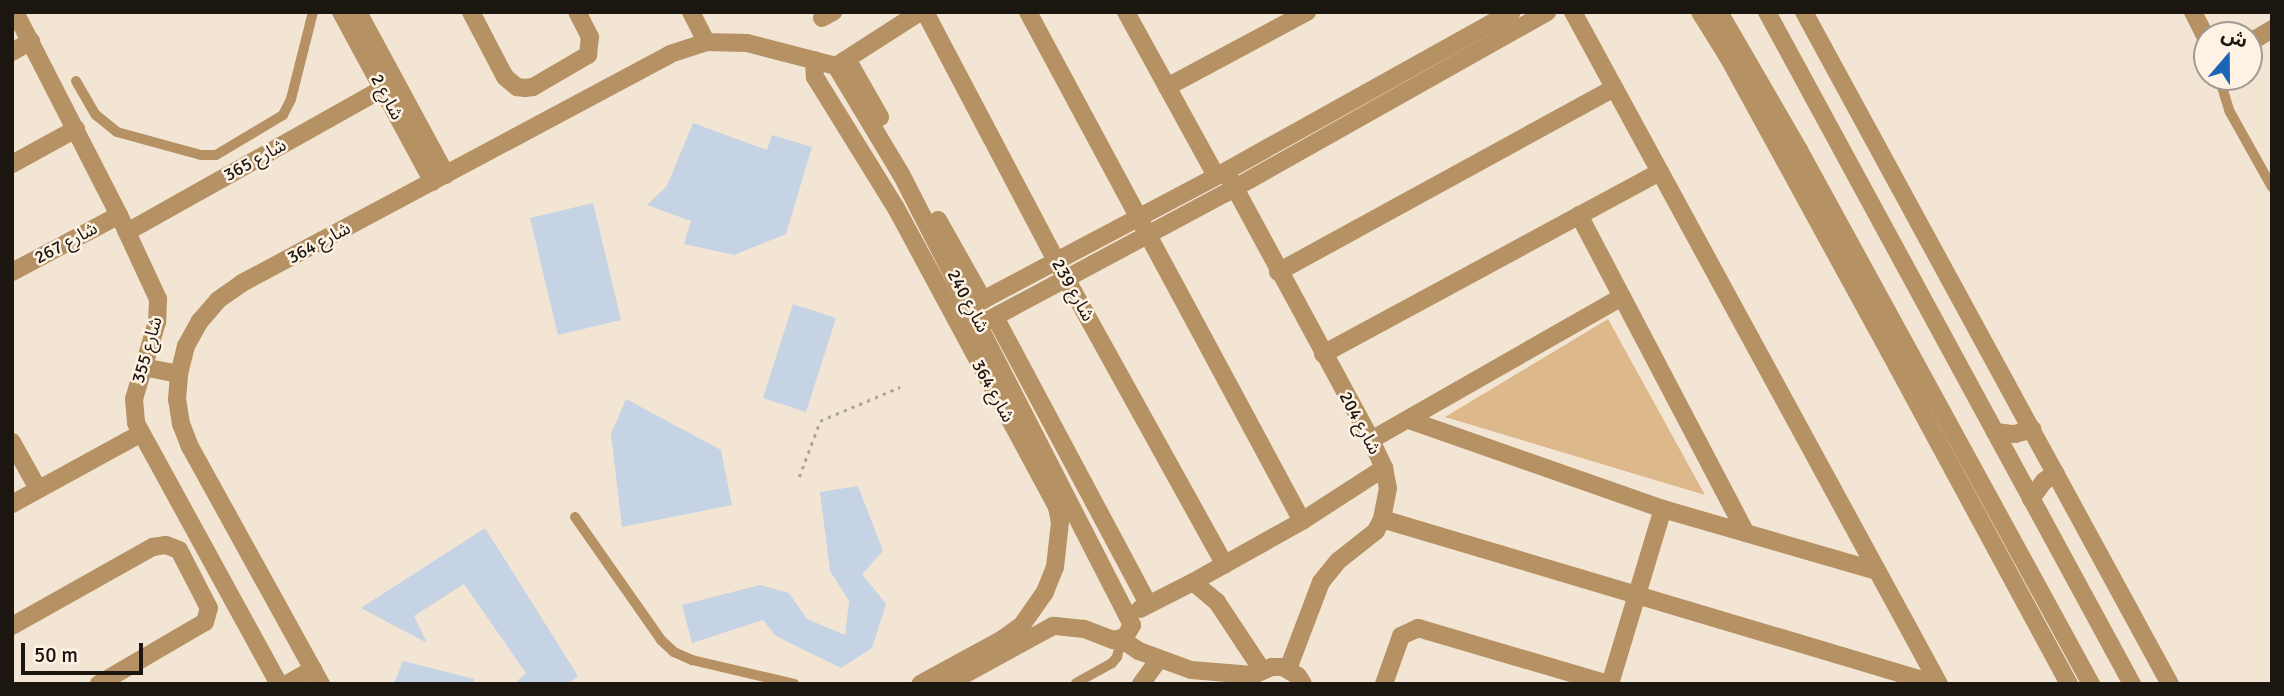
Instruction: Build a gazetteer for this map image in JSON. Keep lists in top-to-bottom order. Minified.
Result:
{"streets":{"street":["شارع 2","شارع 365","شارع 267","شارع 364","شارع 239","شارع 240","شارع 355","شارع 204"]},"crossings":[["شارع 2","شارع 365"],["شارع 2","شارع 364"],["شارع 365","شارع 355"],["شارع 267","شارع 355"],["شارع 364","شارع 240"]],"scale_bar":"50 m","north":"top"}
